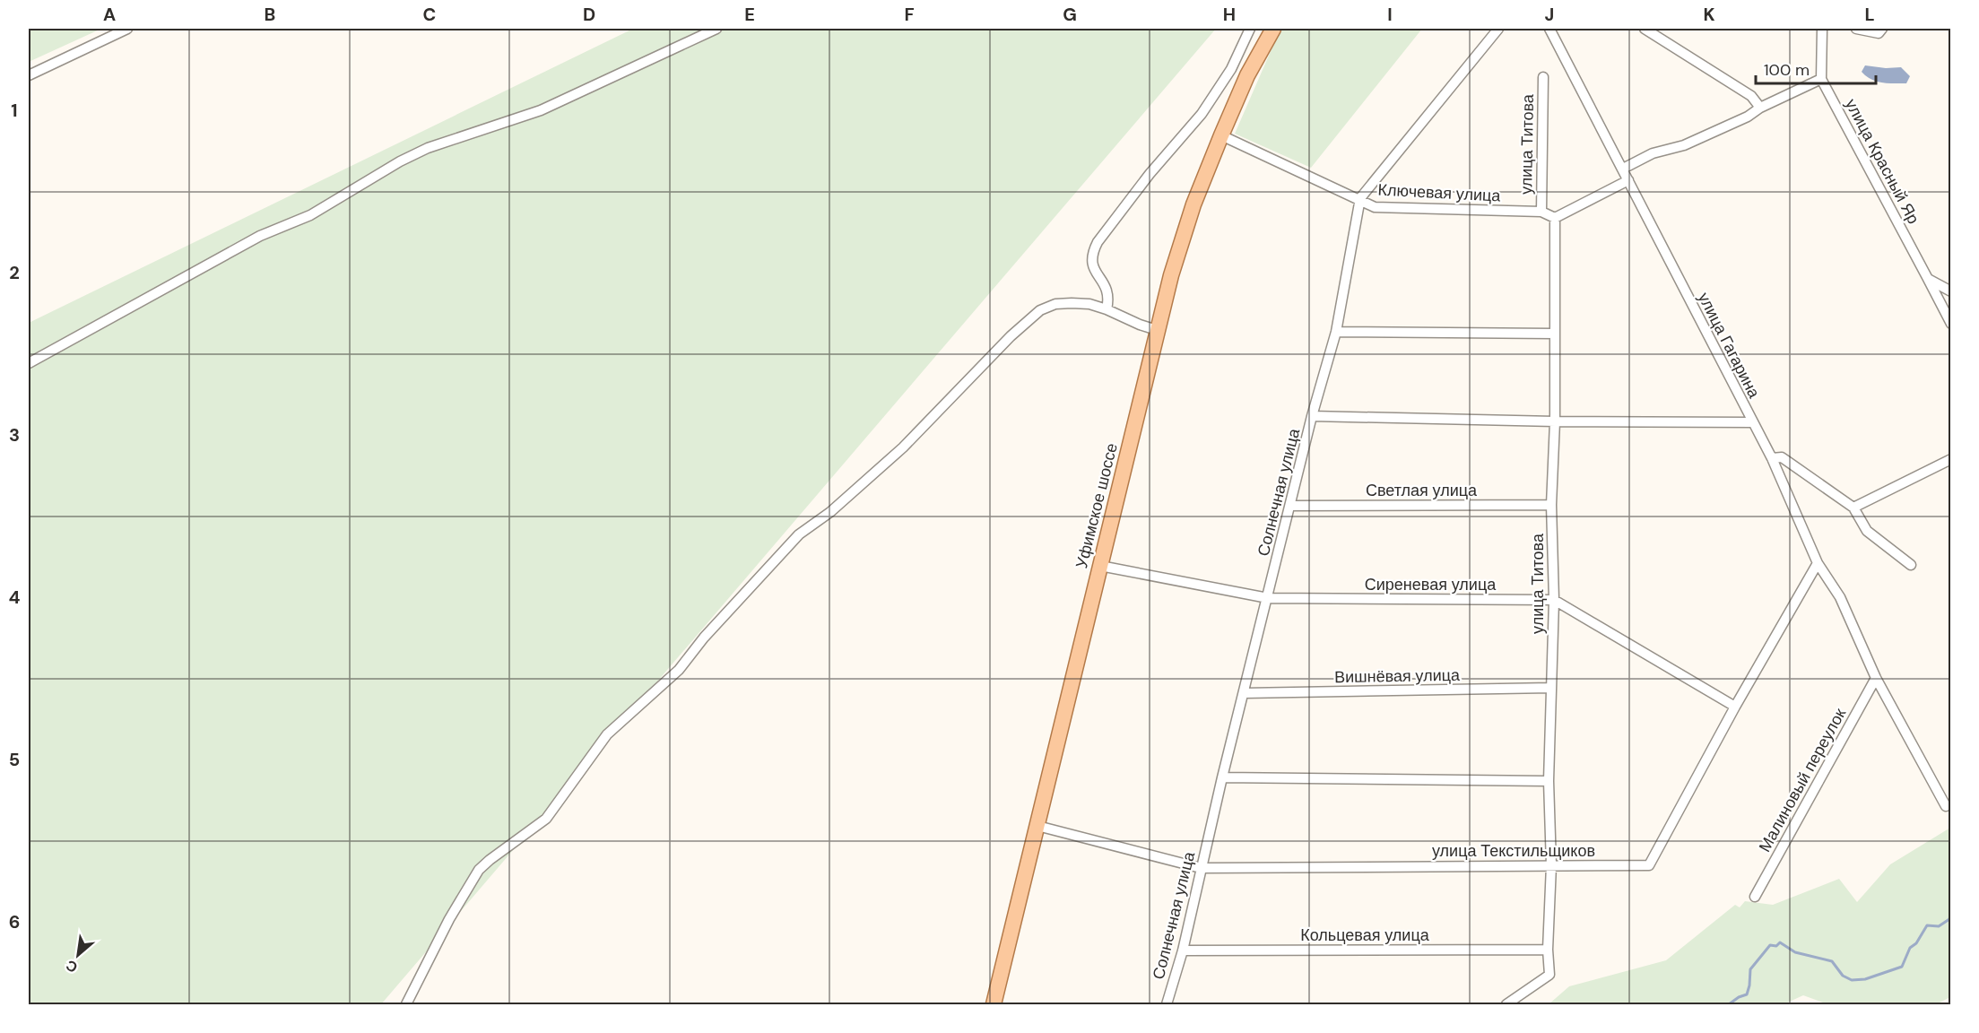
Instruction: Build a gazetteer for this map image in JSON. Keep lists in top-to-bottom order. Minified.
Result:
{"streets":{"main road":["Уфимское шоссе"],"street":["улица Титова","улица Красный Яр","Ключевая улица","улица Гагарина","Светлая улица","Солнечная улица","Сиреневая улица","Вишнёвая улица","Малиновый переулок","улица Текстильщиков","Кольцевая улица"]},"crossings":[["улица Титова","Ключевая улица"],["улица Титова","Светлая улица"],["улица Титова","Сиреневая улица"],["улица Титова","Вишнёвая улица"],["улица Титова","улица Текстильщиков"],["улица Титова","Кольцевая улица"],["Ключевая улица","Солнечная улица"],["Ключевая улица","Уфимское шоссе"],["улица Гагарина","Малиновый переулок"],["улица Гагарина","улица Текстильщиков"],["Светлая улица","Солнечная улица"],["Солнечная улица","Сиреневая улица"],["Солнечная улица","Вишнёвая улица"],["Солнечная улица","улица Текстильщиков"],["Солнечная улица","Кольцевая улица"],["Уфимское шоссе","Сиреневая улица"],["Уфимское шоссе","улица Текстильщиков"]],"scale_bar":"100 m","north":"bottom left","grid":{"columns":["A","B","C","D","E","F","G","H","I","J","K","L"],"rows":["1","2","3","4","5","6"]}}
